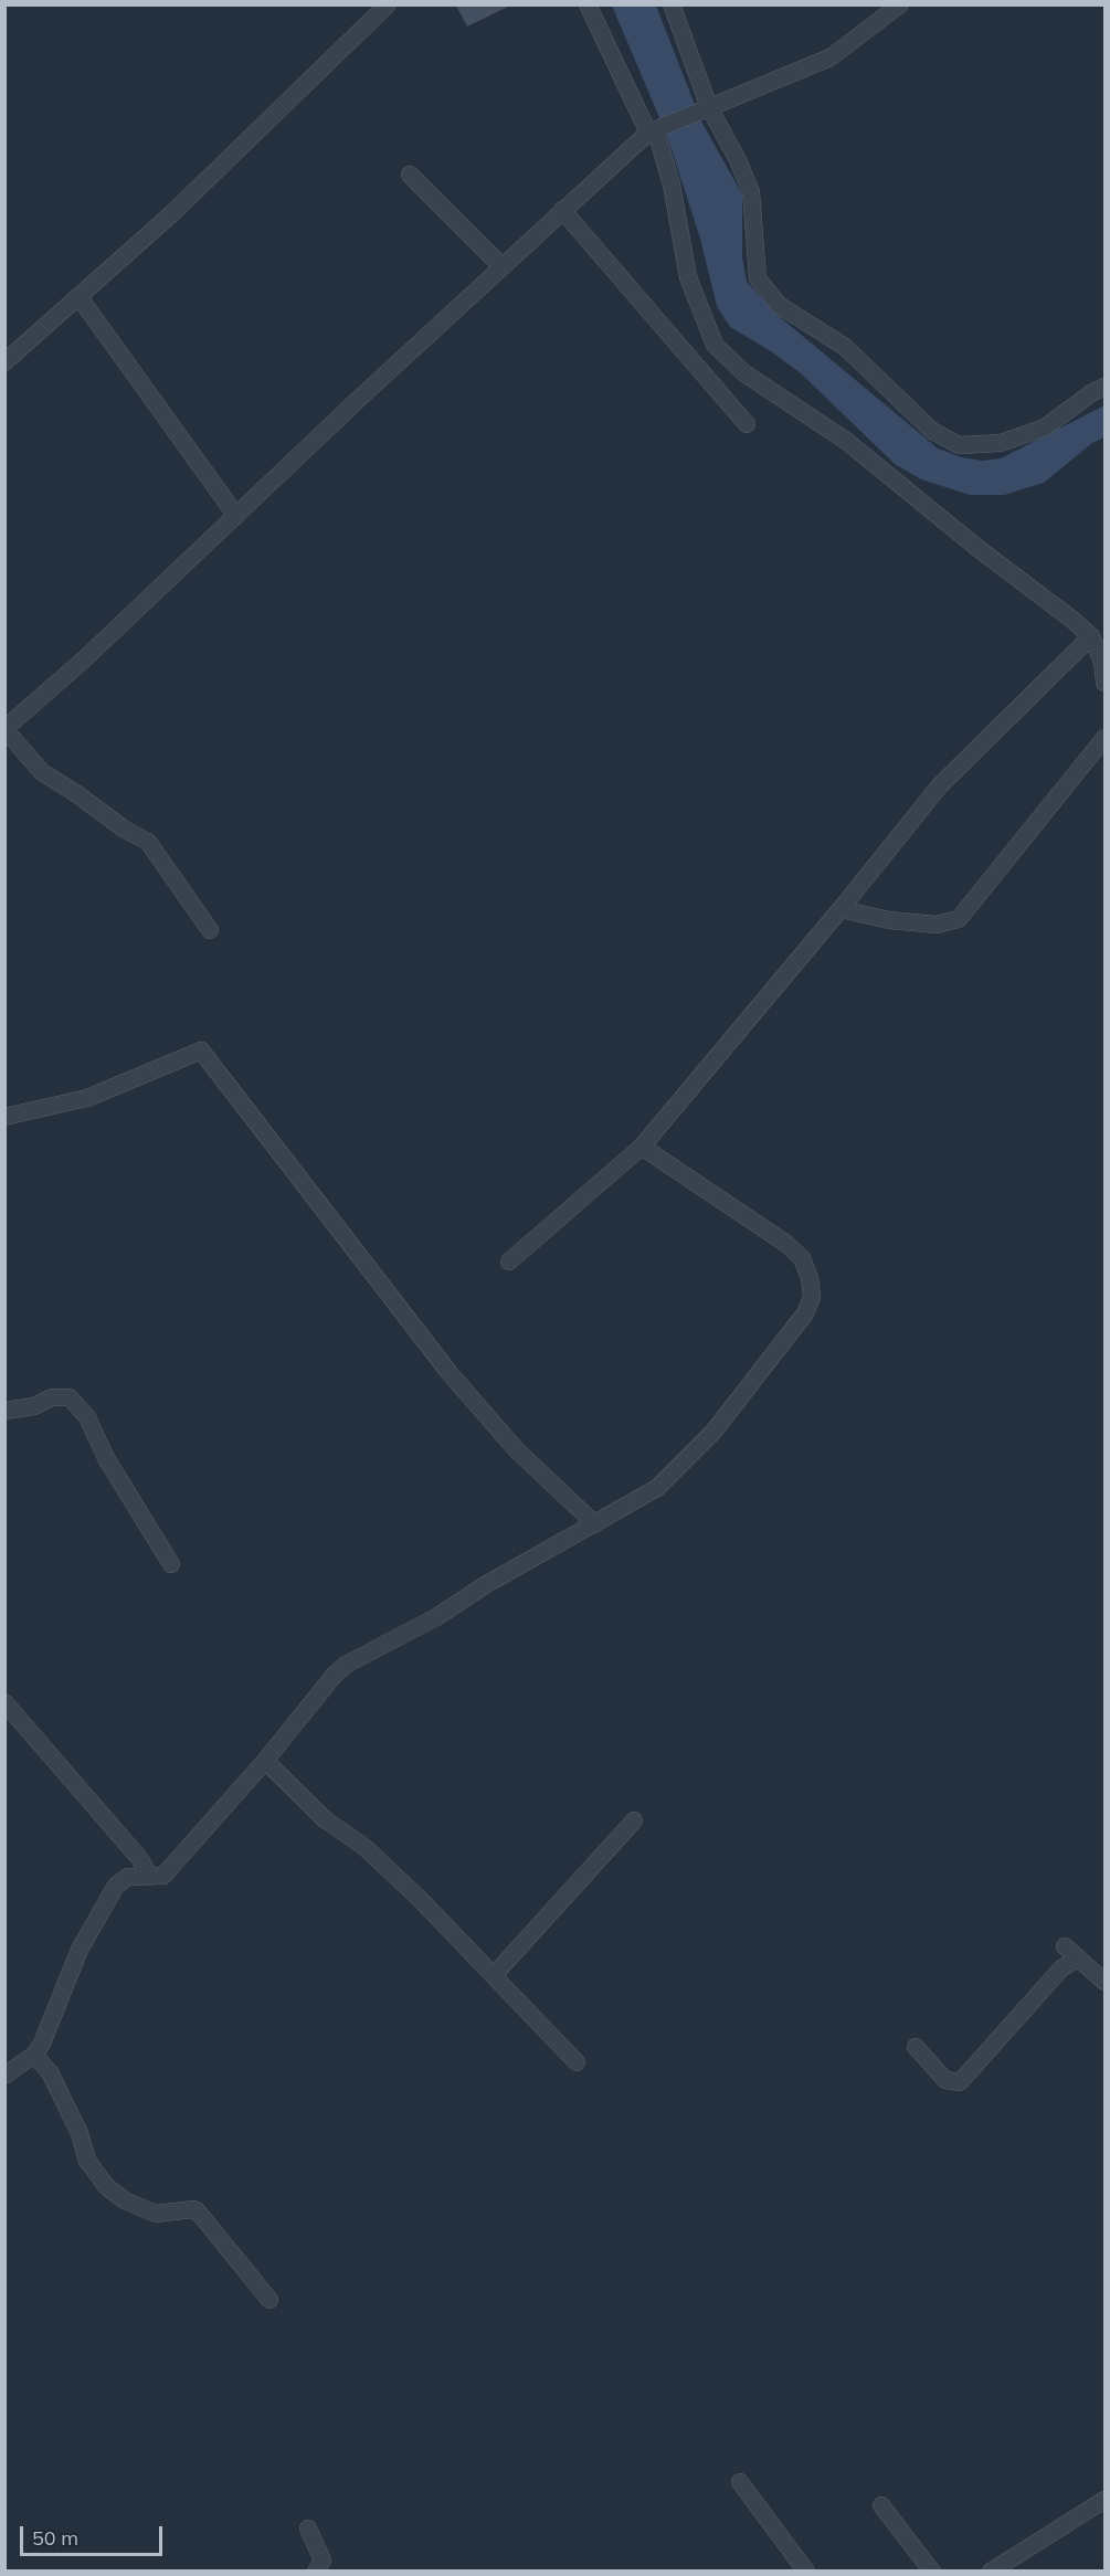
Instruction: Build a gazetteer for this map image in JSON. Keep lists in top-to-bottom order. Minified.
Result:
{"scale_bar":"50 m"}
